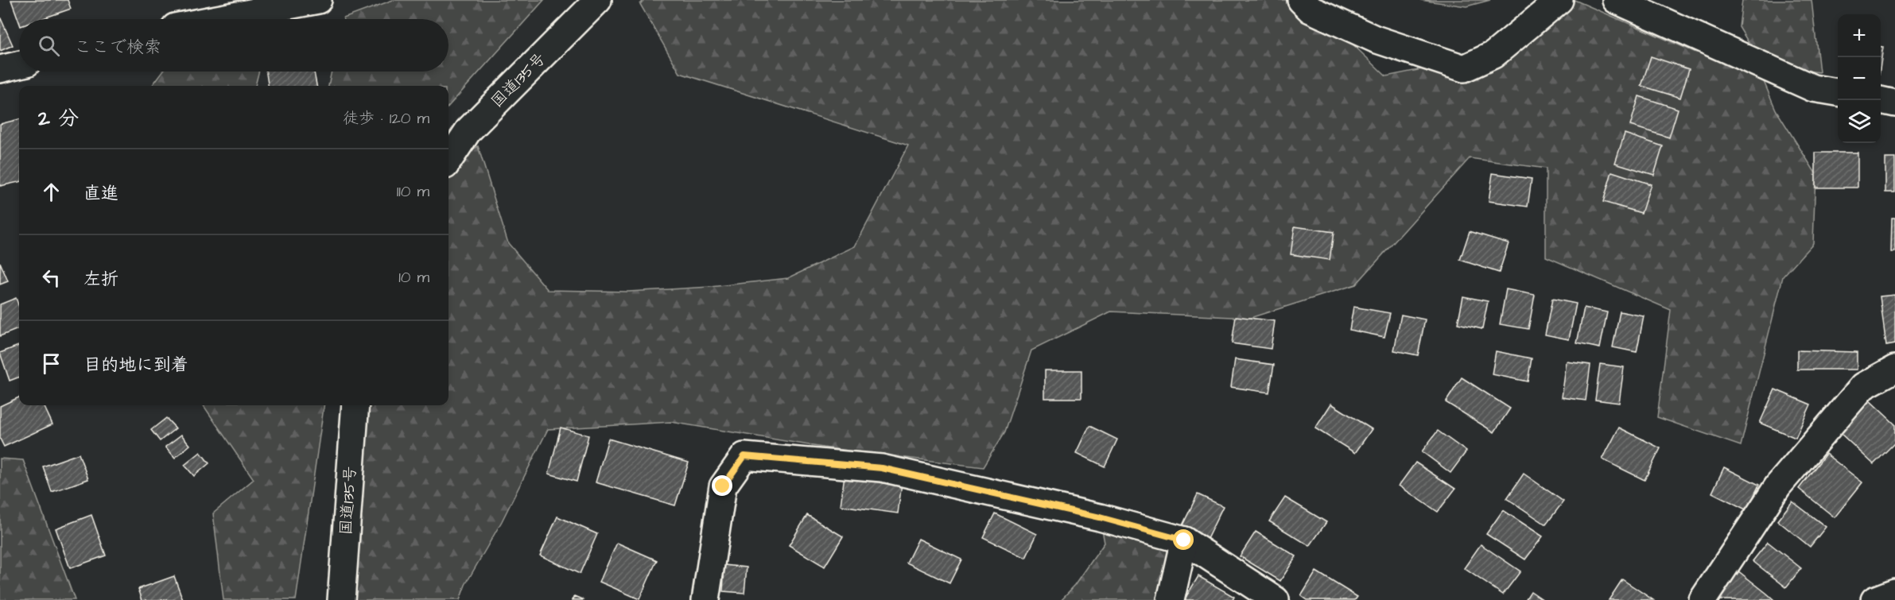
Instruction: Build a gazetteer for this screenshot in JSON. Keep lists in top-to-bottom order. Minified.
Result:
{"streets":{"main road":["国道135号"]},"page":{"map_buttons":["+","−"],"search":"ここで検索","heading":["2 分","徒歩 · 120 m"],"list":[["直進","110 m"],["左折","10 m"],"目的地に到着"]}}
